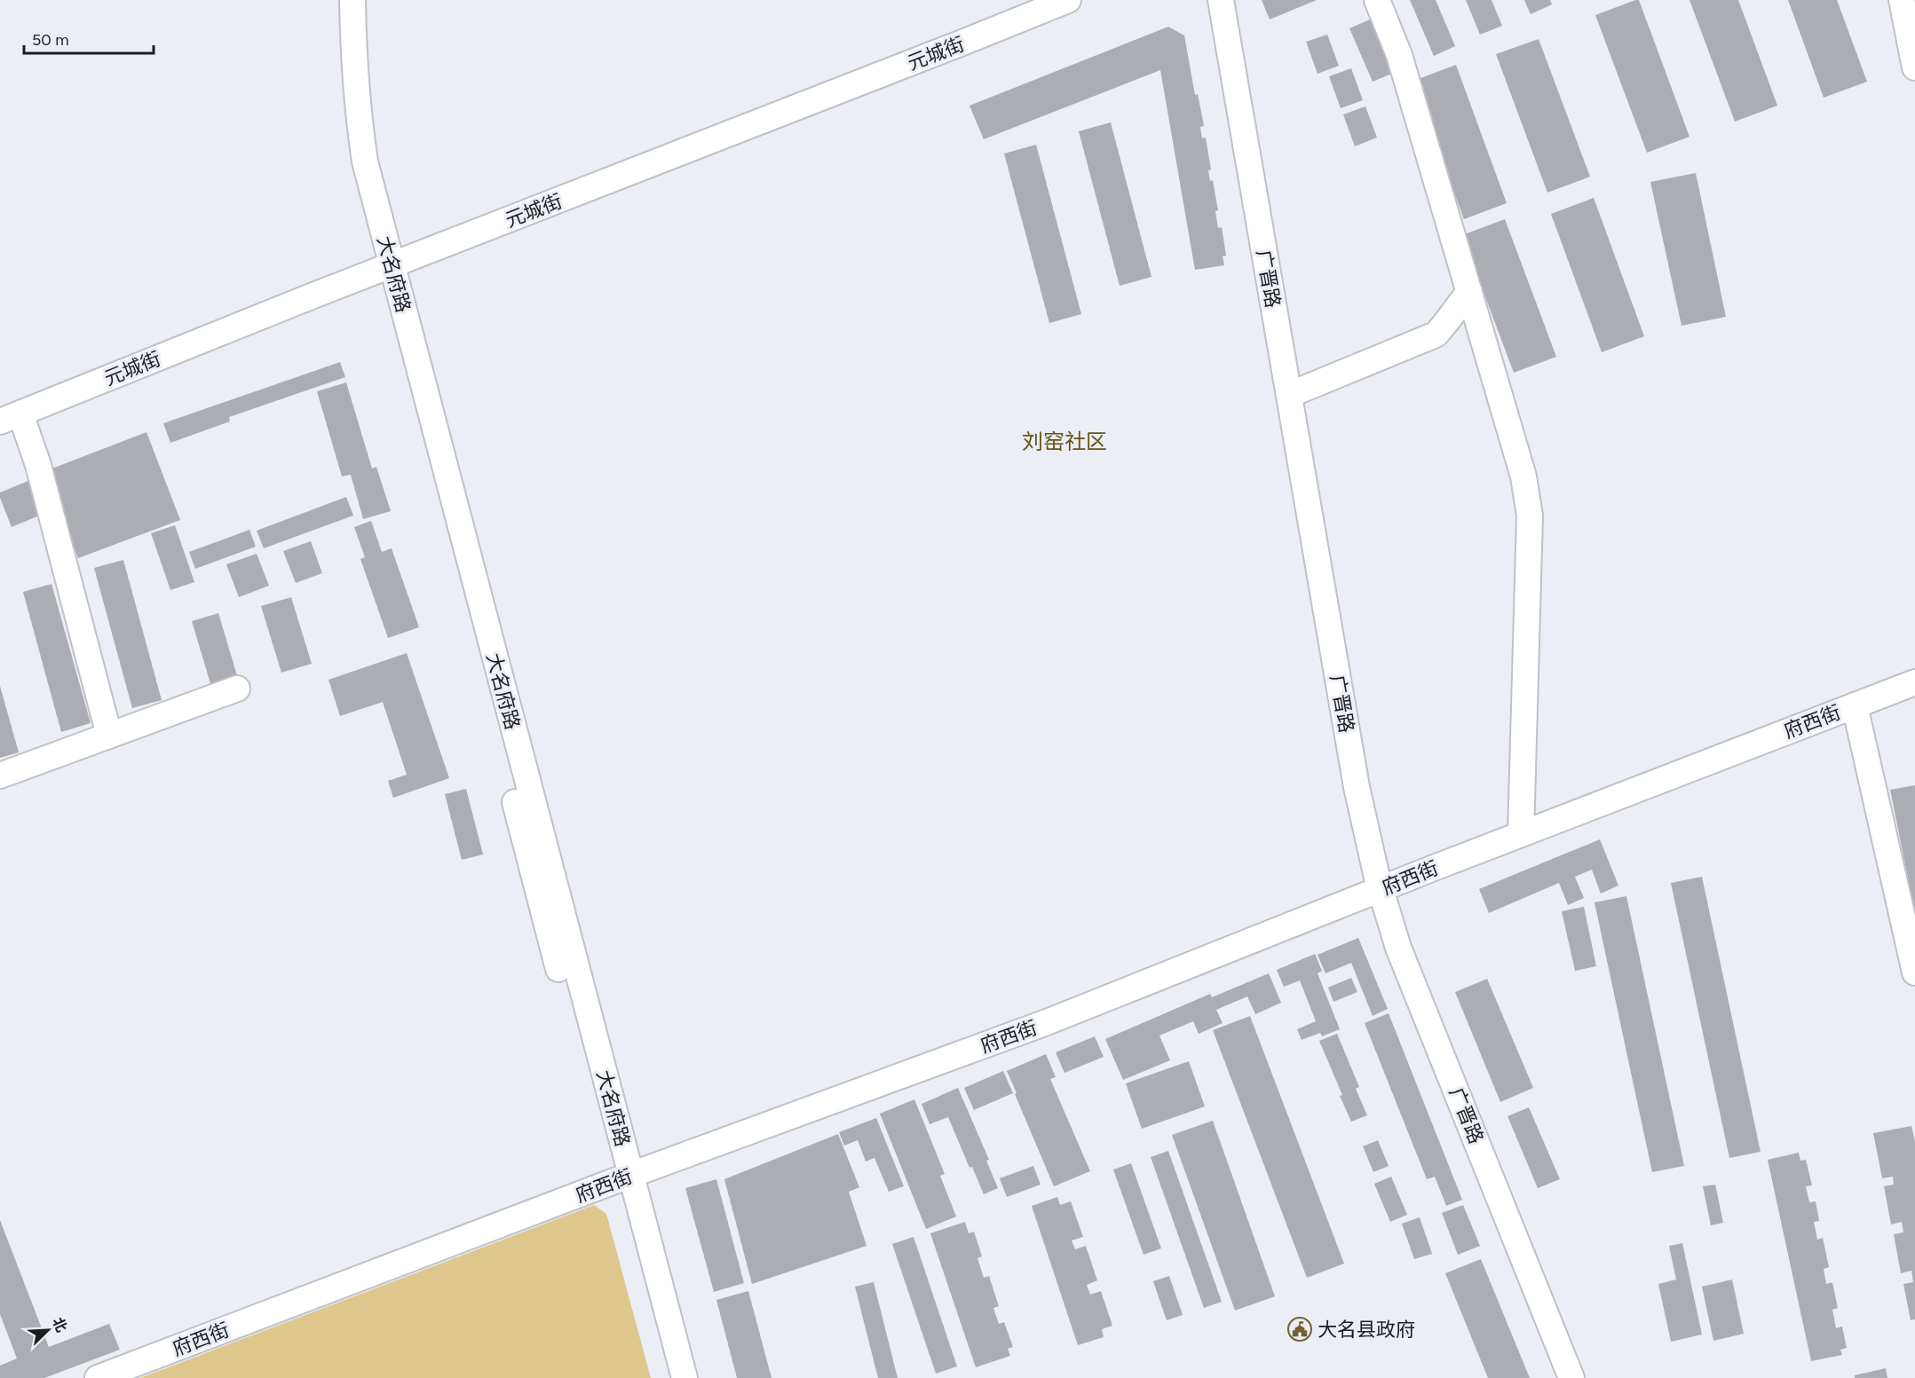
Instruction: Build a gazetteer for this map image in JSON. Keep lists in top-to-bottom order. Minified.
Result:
{"streets":{"street":["元城街","大名府路","广晋路","府西街"]},"crossings":[["元城街","大名府路"],["大名府路","府西街"],["广晋路","府西街"]],"districts":["刘窑社区"],"places":{"public building":["大名县政府"]},"scale_bar":"50 m","north":"top right"}
